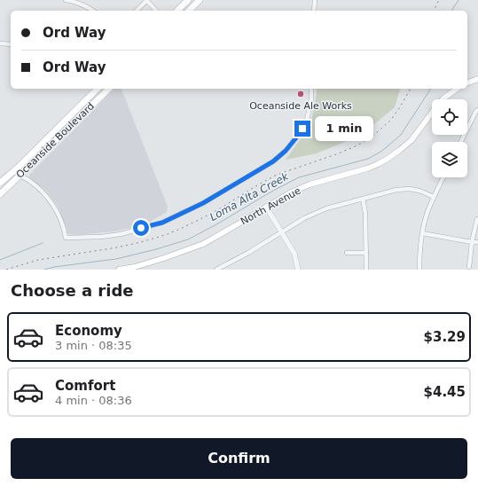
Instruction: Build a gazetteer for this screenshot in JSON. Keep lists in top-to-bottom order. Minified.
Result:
{"streets":{"main road":["Oceanside Boulevard","North Avenue"]},"water":["Loma Alta Creek"],"places":["Oceanside Ale Works"],"page":{"banner":["Ord Way","Ord Way"],"bubble":"1 min","heading":"Choose a ride","list":[{"name":"Economy","note":"3 min · 08:35","value":"$3.29"},{"name":"Comfort","note":"4 min · 08:36","value":"$4.45"}],"buttons":"Confirm"}}
